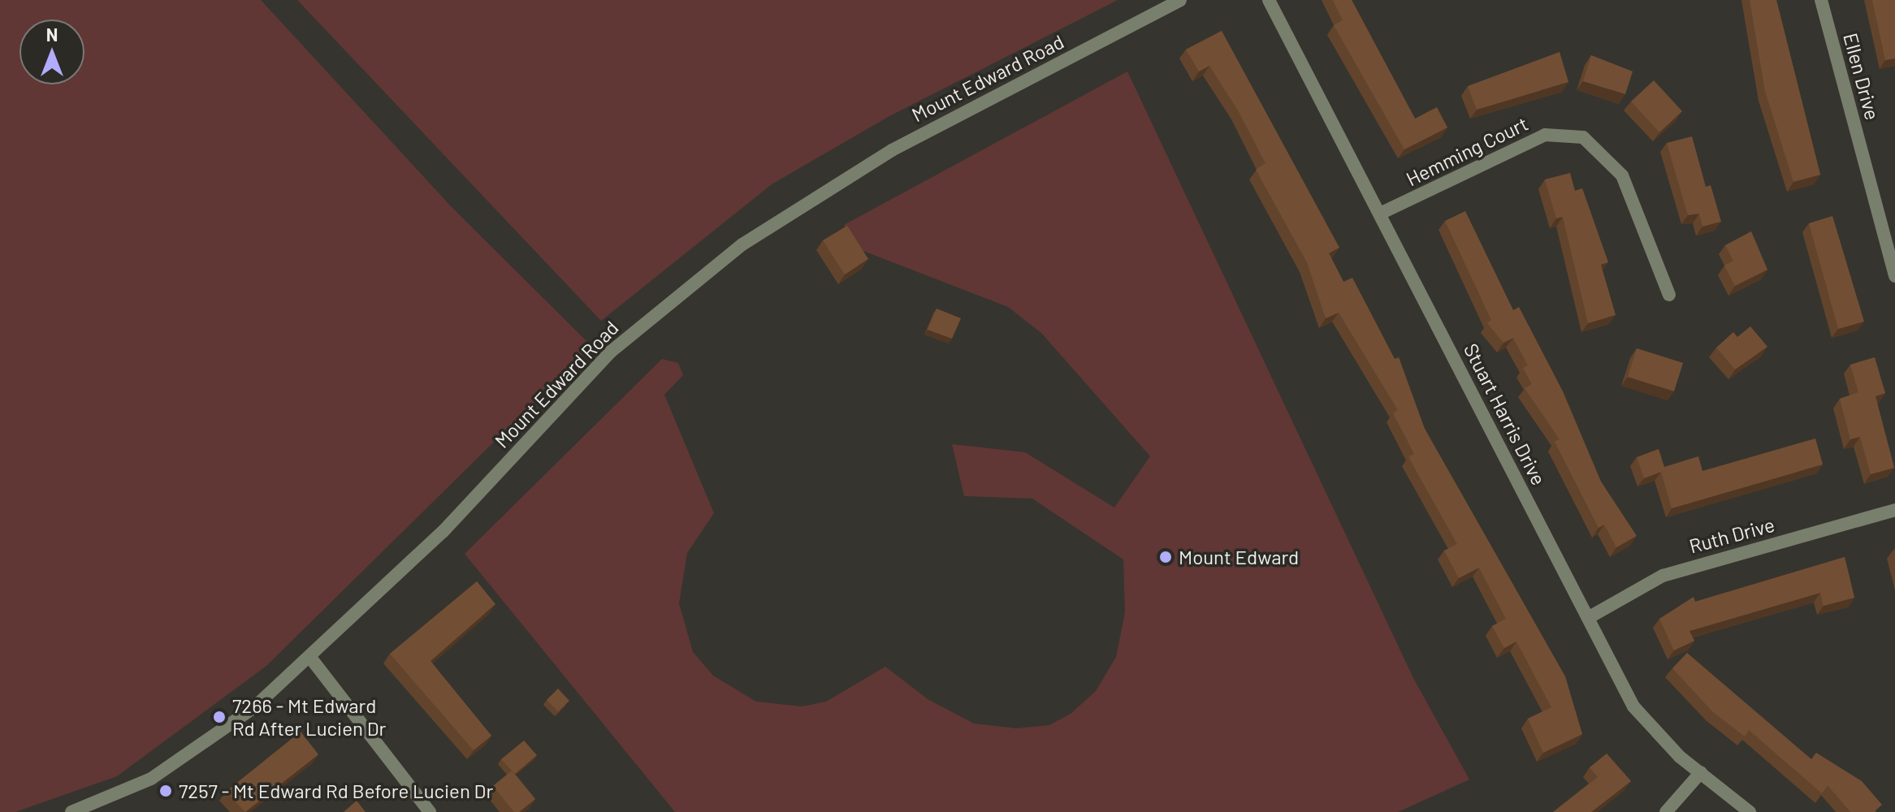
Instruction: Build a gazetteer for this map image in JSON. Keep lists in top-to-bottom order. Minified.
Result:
{"streets":{"street":["Ellen Drive","Mount Edward Road","Hemming Court","Stuart Harris Drive","Ruth Drive"]},"crossings":[["Hemming Court","Stuart Harris Drive"],["Stuart Harris Drive","Ruth Drive"]],"places":["Mount Edward","7266 - Mt Edward Rd After Lucien Dr","7257 - Mt Edward Rd Before Lucien Dr"],"north":"top"}
